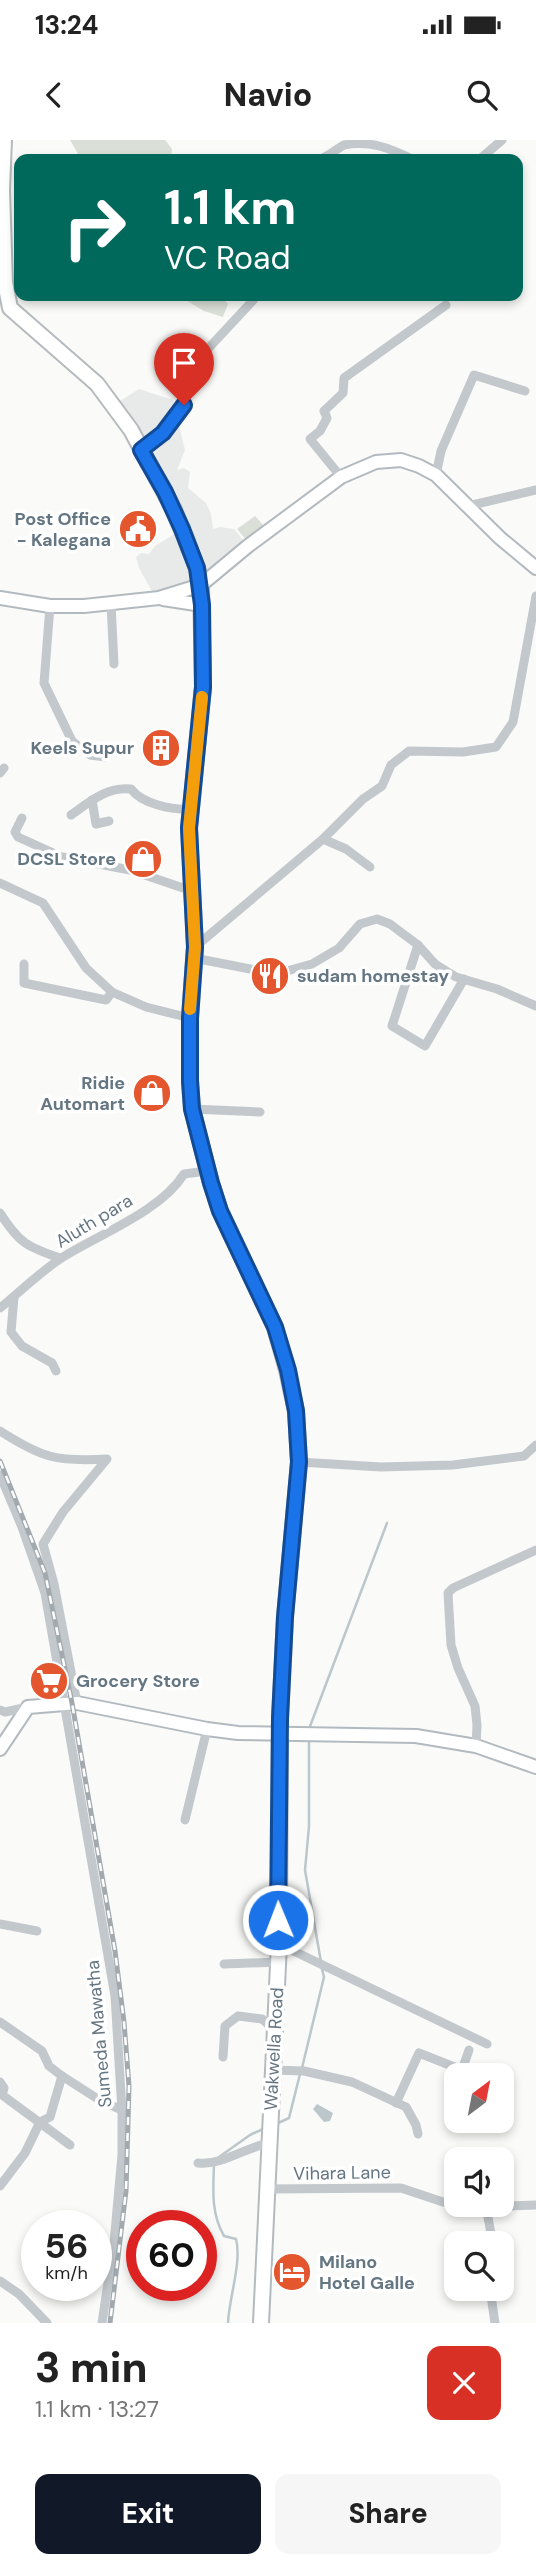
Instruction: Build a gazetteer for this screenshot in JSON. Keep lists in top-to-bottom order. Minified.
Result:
{"streets":{"main road":["Wakwella Road"],"street":["Aluth para","Sumeda Mawatha","Vihara Lane"]},"crossings":[["Aluth para","Wakwella Road"],["Wakwella Road","Vihara Lane"]],"places":{"public building":["Post Office - Kalegana"],"building":["Keels Supur"],"shop":["DCSL Store","Ridie Automart"],"restaurant":["sudam homestay"],"supermarket":["Grocery Store"],"hotel":["Milano Hotel Galle"]},"north":"top right","page":{"status":"13:24","header":"Navio","turn":["1.1 km","VC Road"],"speed":"56 km/h","limit":"60","heading":["3 min","1.1 km · 13:27"],"buttons":["Exit","Share"]}}
